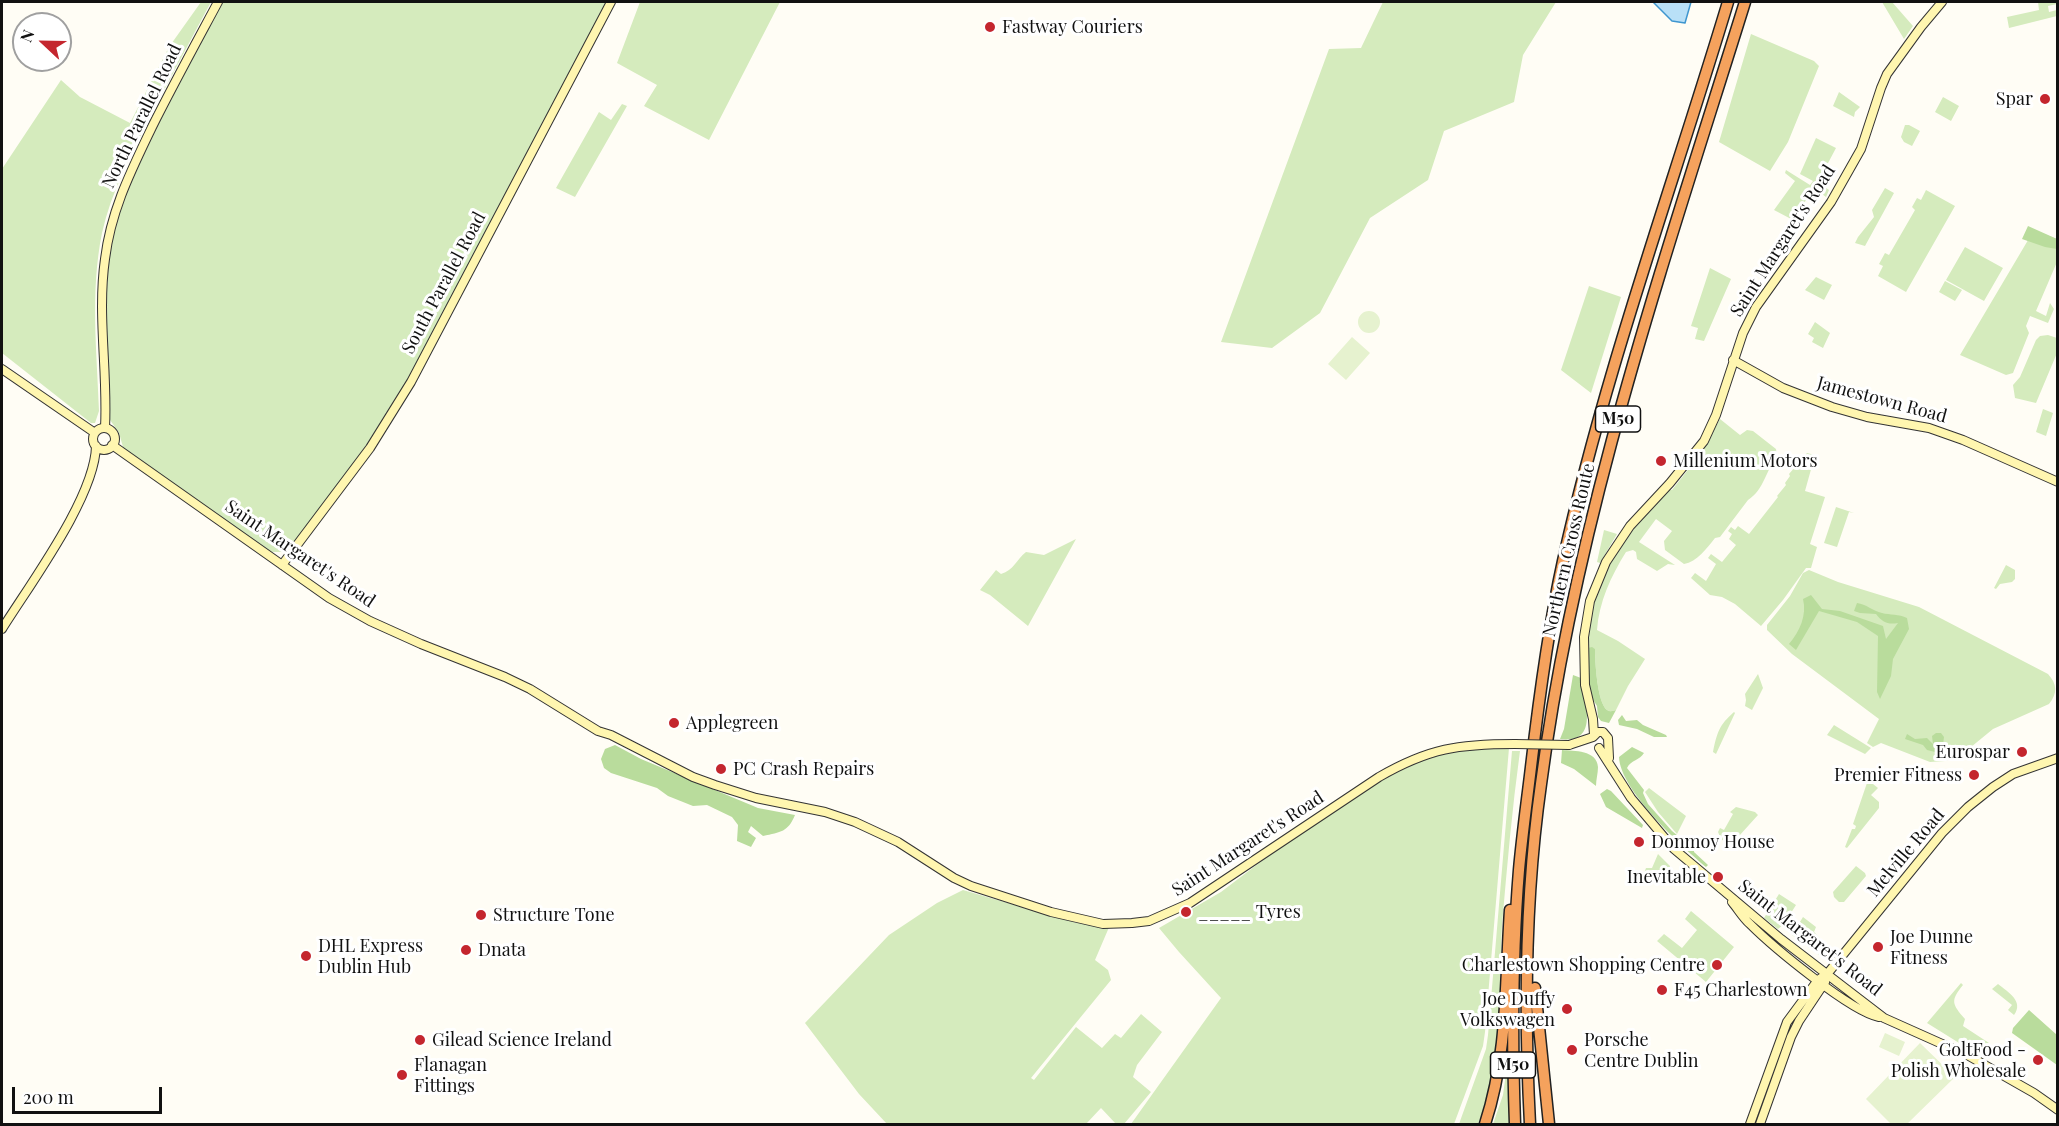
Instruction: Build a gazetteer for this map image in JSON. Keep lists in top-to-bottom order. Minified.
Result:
{"streets":{"highway":["M50","Northern Cross Route"],"main road":["North Parallel Road","Saint Margaret's Road","South Parallel Road","Jamestown Road","Melville Road"]},"crossings":[["North Parallel Road","Saint Margaret's Road"],["Saint Margaret's Road","South Parallel Road"],["Saint Margaret's Road","Jamestown Road"],["Saint Margaret's Road","Melville Road"]],"places":["Fastway Couriers","Spar","Millenium Motors","Applegreen","Eurospar","PC Crash Repairs","Premier Fitness","Donmoy House","Inevitable","_____ Tyres","Structure Tone","Joe Dunne Fitness","Dnata","DHL Express Dublin Hub","Charlestown Shopping Centre","F45 Charlestown","Joe Duffy Volkswagen","Gilead Science Ireland","Porsche Centre Dublin","GoltFood - Polish Wholesale","Flanagan Fittings"],"scale_bar":"200 m","north":"left"}
